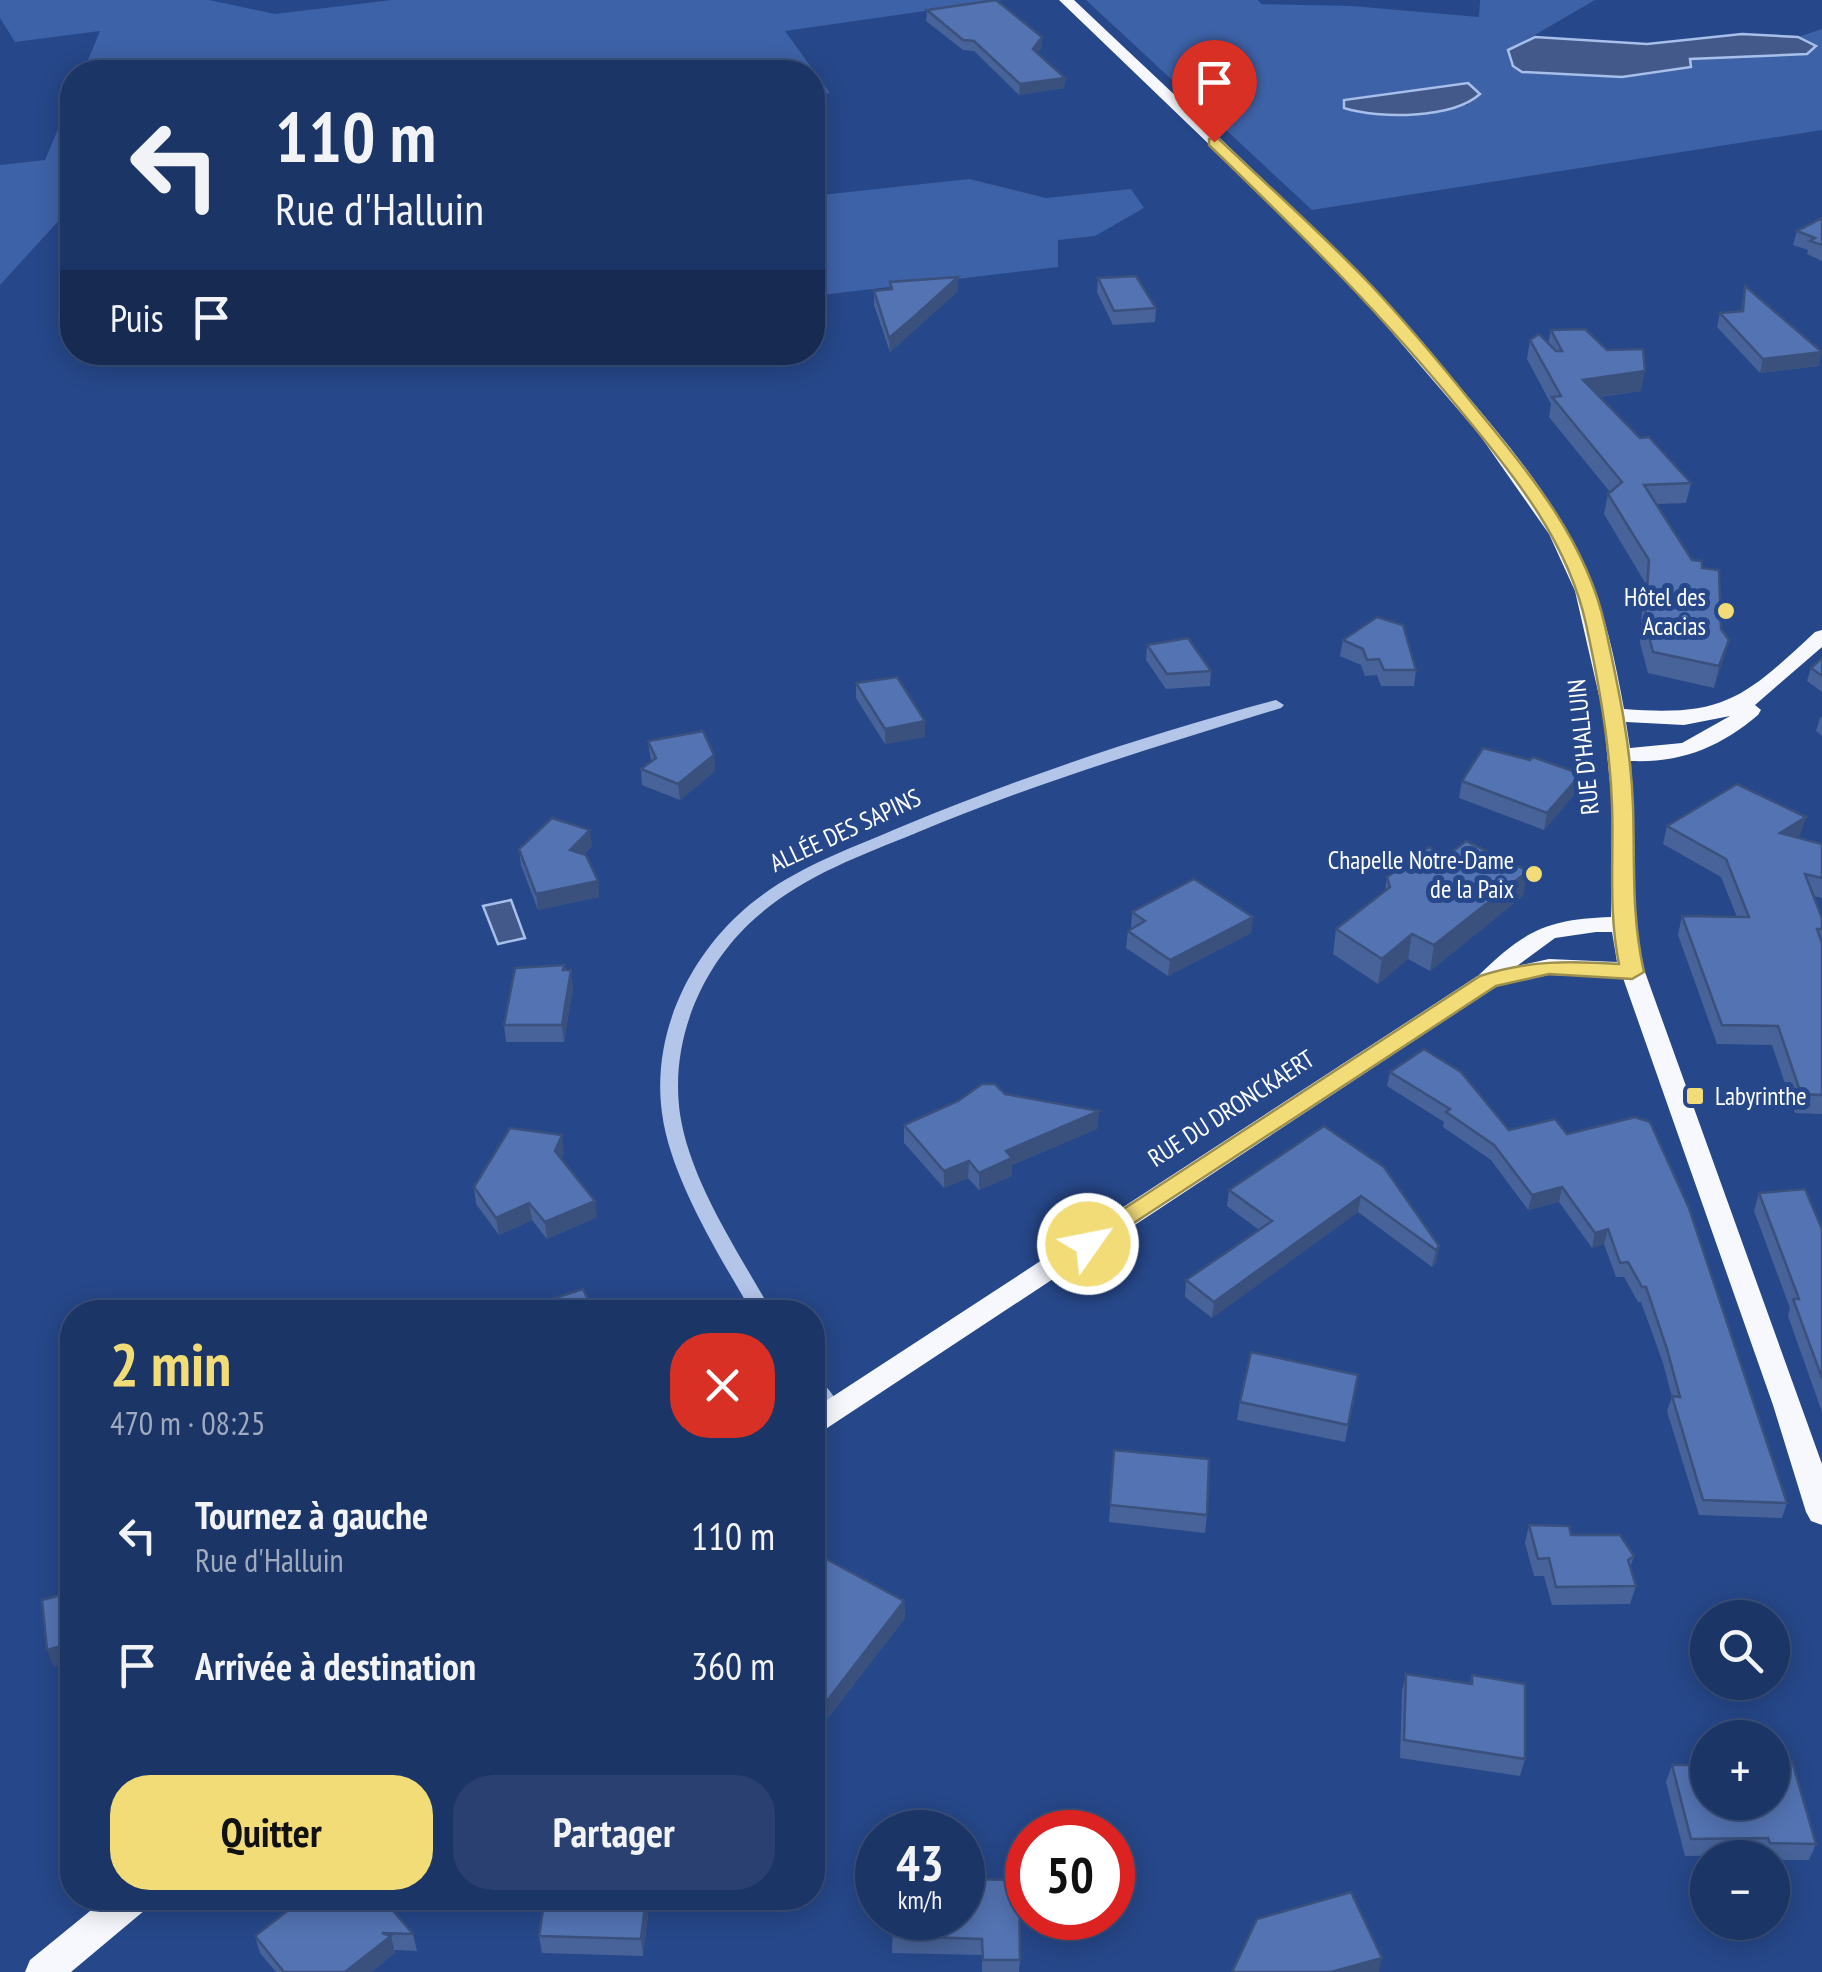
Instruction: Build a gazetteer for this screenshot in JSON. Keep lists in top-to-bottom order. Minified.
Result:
{"streets":{"main road":["RUE D'HALLUIN","RUE DU DRONCKAERT"],"street":["ALLÉE DES SAPINS"]},"crossings":[["RUE D'HALLUIN","RUE DU DRONCKAERT"]],"places":{"other":["Hôtel des Acacias","Chapelle Notre-Dame de la Paix"],"transit":["Labyrinthe"]},"page":{"turn":["110 m","Rue d'Halluin"],"then":"Puis","heading":["2 min","470 m · 08:25"],"list":[{"name":"Tournez à gauche","note":"Rue d'Halluin","value":"110 m"},{"name":"Arrivée à destination","value":"360 m"}],"map_buttons":["+","−"],"buttons":["Quitter","Partager"],"speed":"43 km/h","limit":"50"}}
